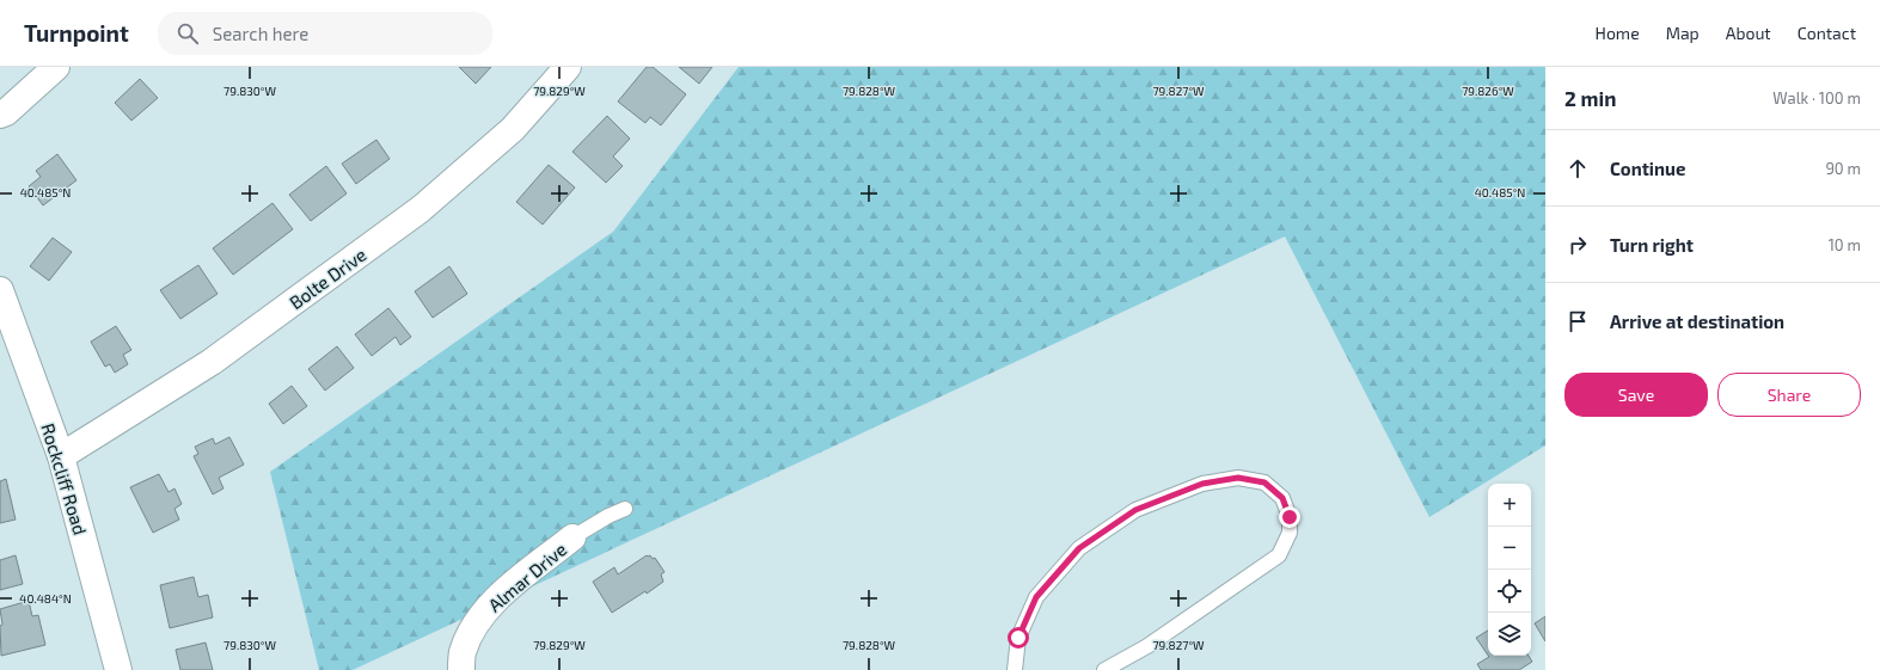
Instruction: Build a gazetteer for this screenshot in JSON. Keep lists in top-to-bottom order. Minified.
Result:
{"streets":{"street":["Bolte Drive","Rockcliff Road","Almar Drive"]},"crossings":[["Bolte Drive","Rockcliff Road"]],"page":{"header":"Turnpoint","search":"Search here","nav":["Home","Map","About","Contact"],"heading":["2 min","Walk · 100 m"],"list":[["Continue","90 m"],["Turn right","10 m"],"Arrive at destination"],"buttons":["Save","Share"],"map_buttons":["+","−"]},"coordinates":["79.830°W","79.829°W","79.828°W","79.827°W","79.826°W","40.485°N","40.484°N"]}
